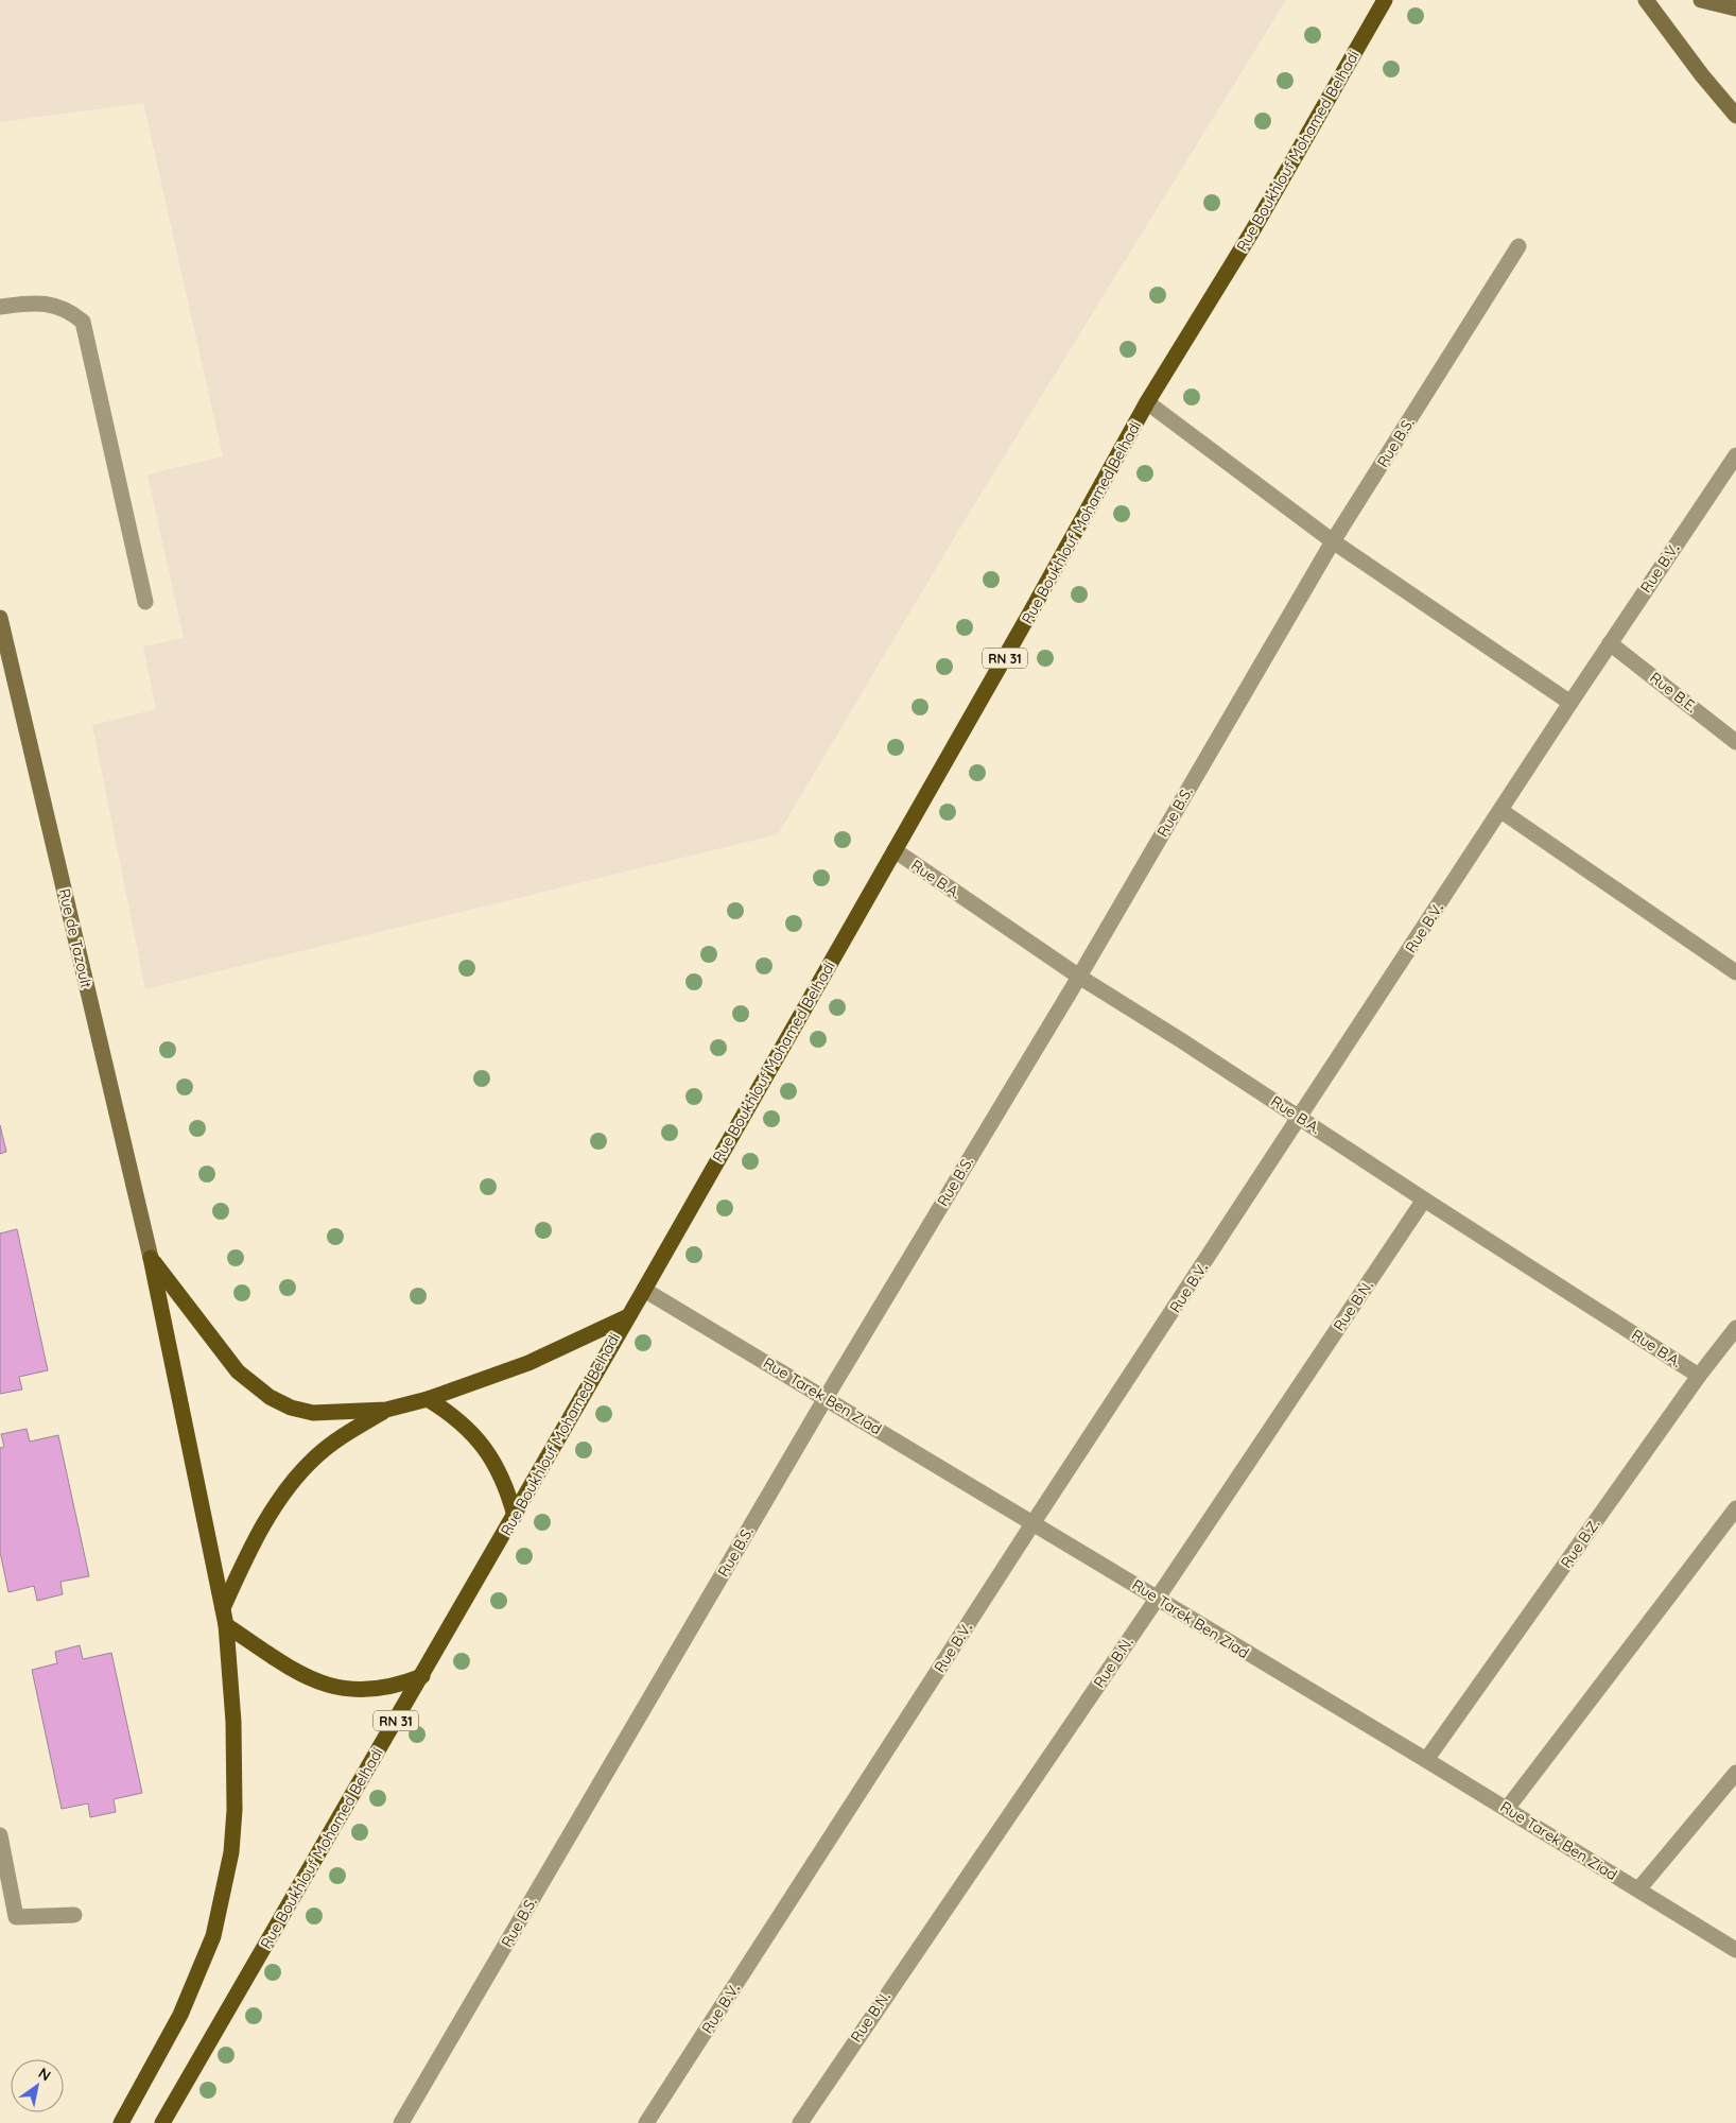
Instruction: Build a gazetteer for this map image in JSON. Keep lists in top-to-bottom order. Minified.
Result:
{"streets":{"main road":["Rue Boukhlouf Mohamed Belhadi","RN 31","Rue de Tazoult"],"street":["Rue B.S.","Rue B.V.","Rue B.E.","Rue B.A.","Rue B.N.","Rue Tarek Ben Ziad","Rue B.Z."]},"crossings":[["Rue Boukhlouf Mohamed Belhadi","Rue B.A."],["Rue Boukhlouf Mohamed Belhadi","Rue Tarek Ben Ziad"],["Rue B.S.","Rue B.A."],["Rue B.S.","Rue Tarek Ben Ziad"],["Rue B.V.","Rue B.E."],["Rue B.V.","Rue B.A."],["Rue B.V.","Rue Tarek Ben Ziad"],["Rue B.A.","Rue B.N."],["Rue B.A.","Rue B.Z."],["Rue B.N.","Rue Tarek Ben Ziad"],["Rue Tarek Ben Ziad","Rue B.Z."]],"north":"top right"}
